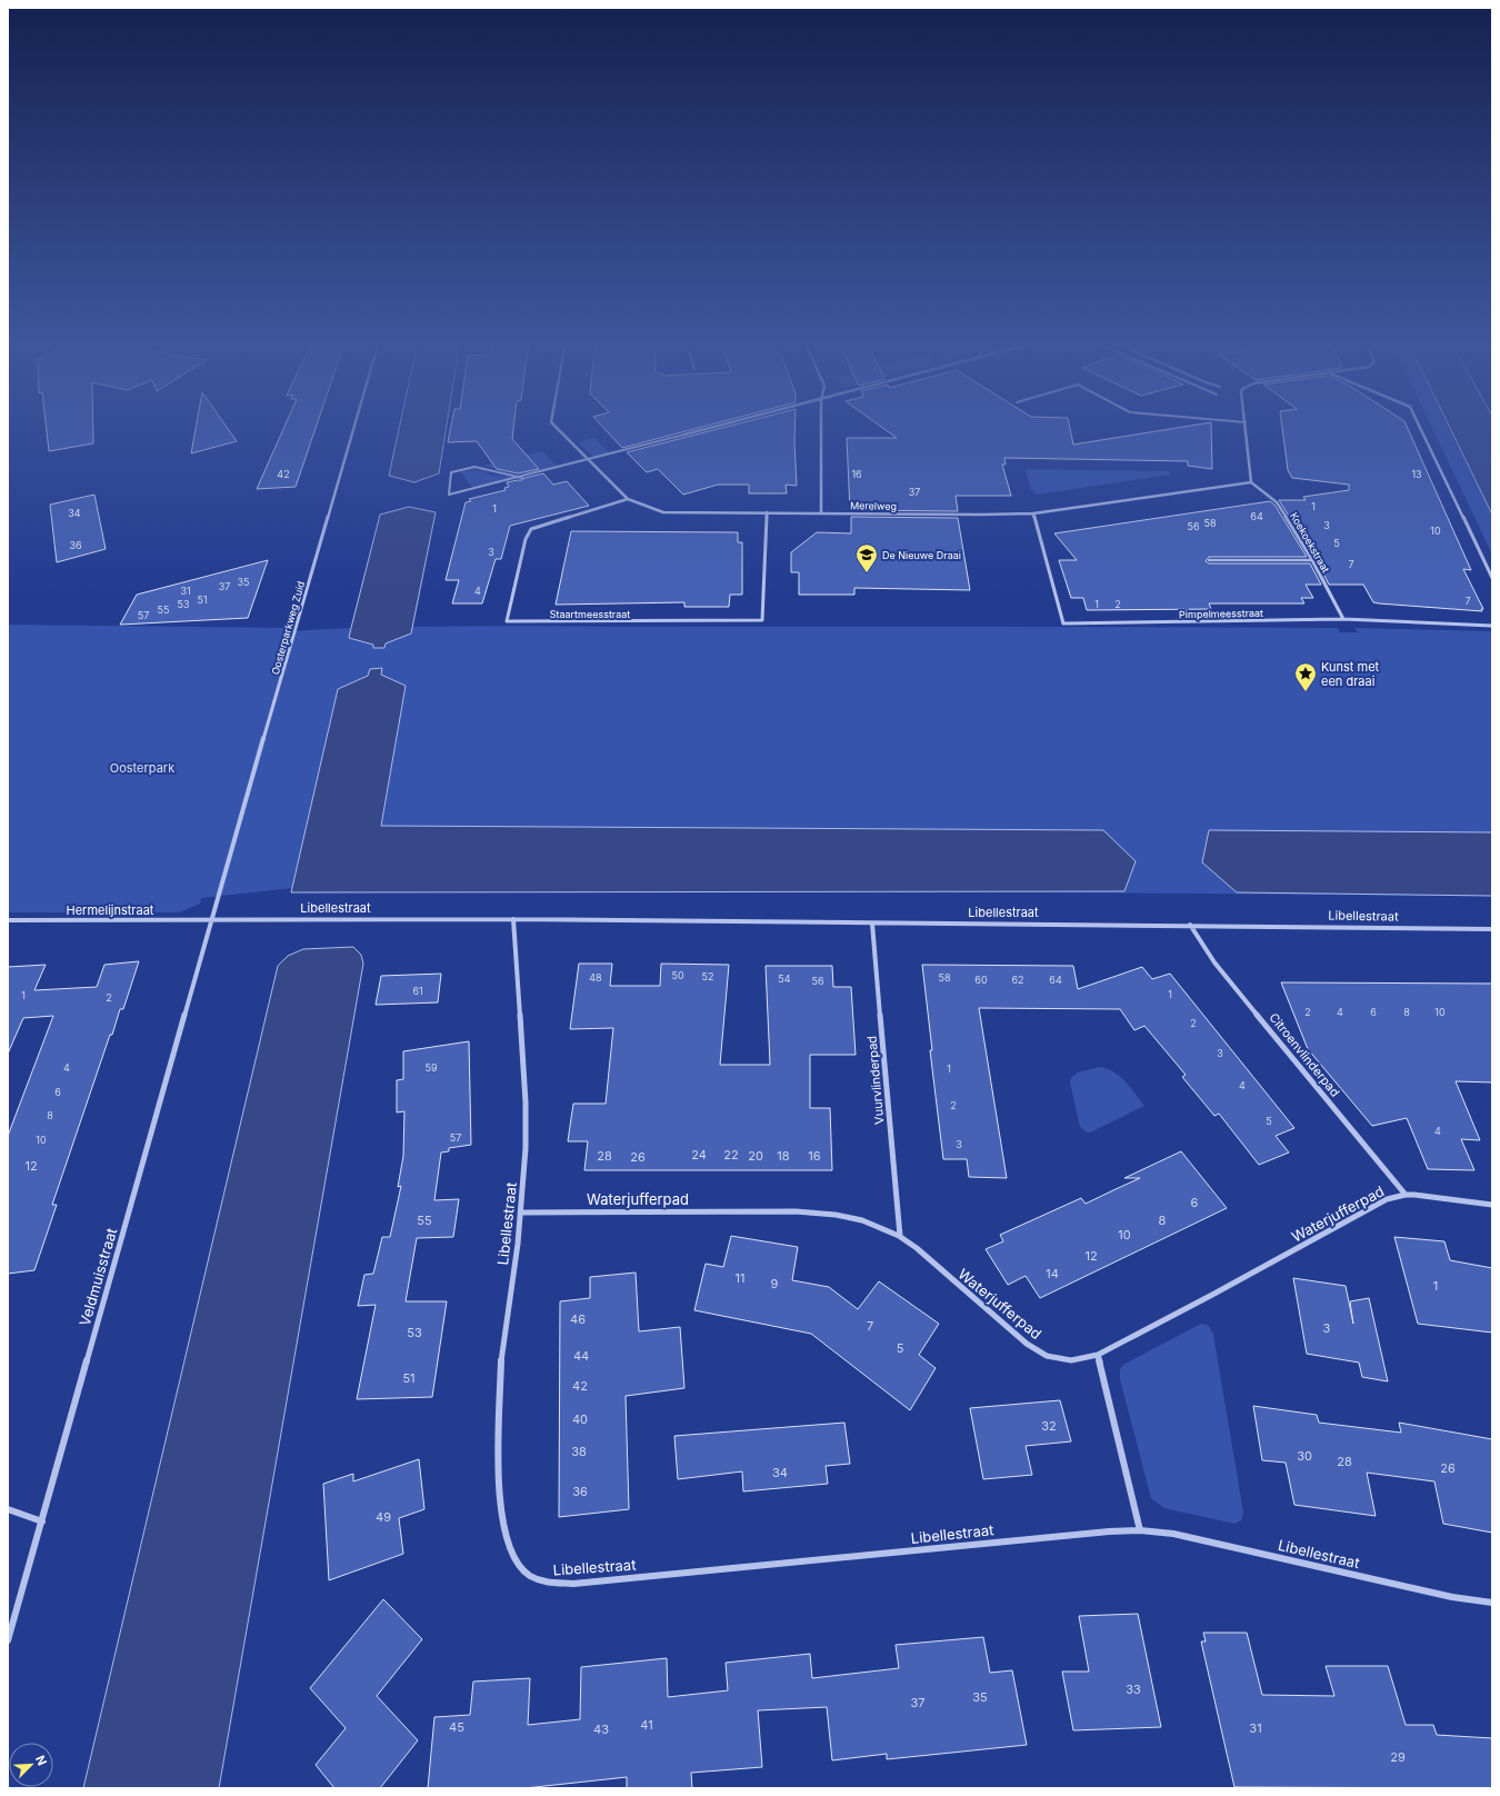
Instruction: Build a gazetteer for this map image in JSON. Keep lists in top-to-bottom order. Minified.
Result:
{"streets":{"street":["Merelweg","Koekoekstraat","Staartmeesstraat","Pimpelmeesstraat","Oosterparkweg Zuid","Libellestraat","Hermelijnstraat","Citroenvlinderpad","Vuurvlinderpad","Waterjufferpad","Veldmuisstraat"]},"crossings":[["Merelweg","Koekoekstraat"],["Merelweg","Staartmeesstraat"],["Merelweg","Pimpelmeesstraat"],["Koekoekstraat","Pimpelmeesstraat"],["Oosterparkweg Zuid","Libellestraat"],["Oosterparkweg Zuid","Hermelijnstraat"],["Oosterparkweg Zuid","Veldmuisstraat"],["Libellestraat","Hermelijnstraat"],["Libellestraat","Citroenvlinderpad"],["Libellestraat","Vuurvlinderpad"],["Libellestraat","Waterjufferpad"],["Libellestraat","Veldmuisstraat"],["Hermelijnstraat","Veldmuisstraat"],["Citroenvlinderpad","Waterjufferpad"],["Vuurvlinderpad","Waterjufferpad"]],"parks":["Oosterpark"],"places":{"school or university":["De Nieuwe Draai"],"place":["Kunst met een draai"]},"house_numbers":["42","16","13","37","1","1","34","64","58","3","56","10","5","36","3","7","35","37","31","4","51","7","53","1","2","55","57","50","52","48","58","54","60","62","64","56","61","1","1","2","2","4","6","8","10","2","3","4","59","1","4","6","2","8","5","4","57","10","3","24","22","28","20","18","16","26","12","6","55","8","10","12","14","11","9","1","46","7","3","53","5","44","51","42","40","32","38","30","28","26","34","36","49","33","35","37","41","45","31","43","29"],"north":"top right"}
